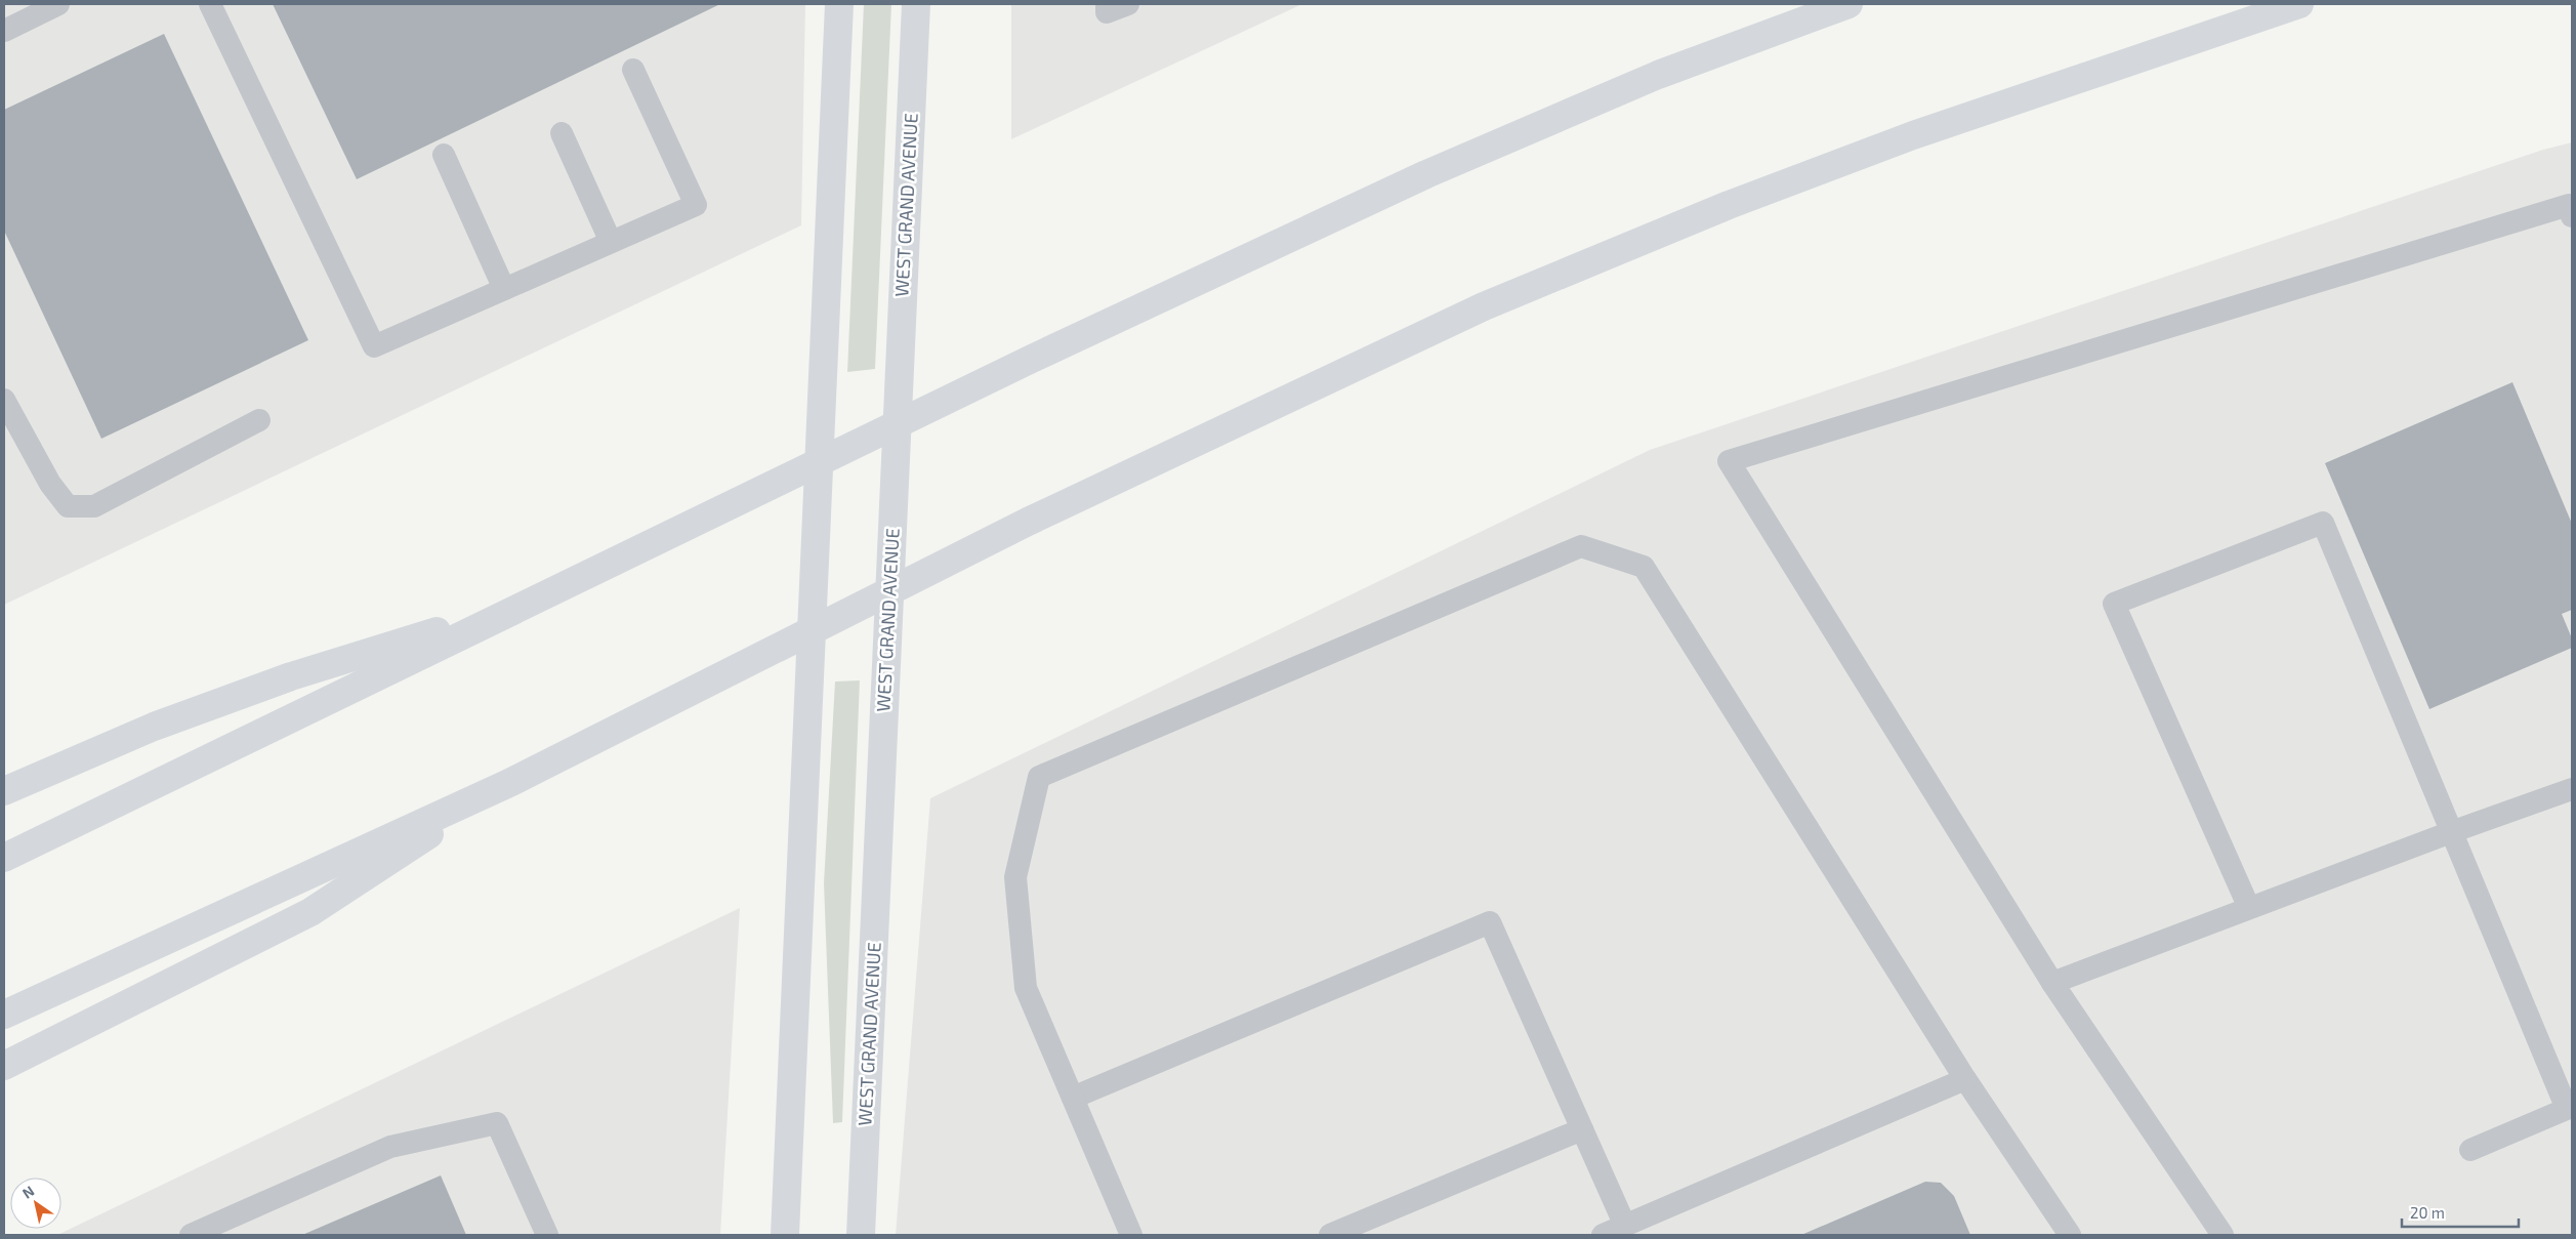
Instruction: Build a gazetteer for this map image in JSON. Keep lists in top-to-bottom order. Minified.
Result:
{"streets":{"main road":["WEST GRAND AVENUE"]},"scale_bar":"20 m","north":"top left"}
